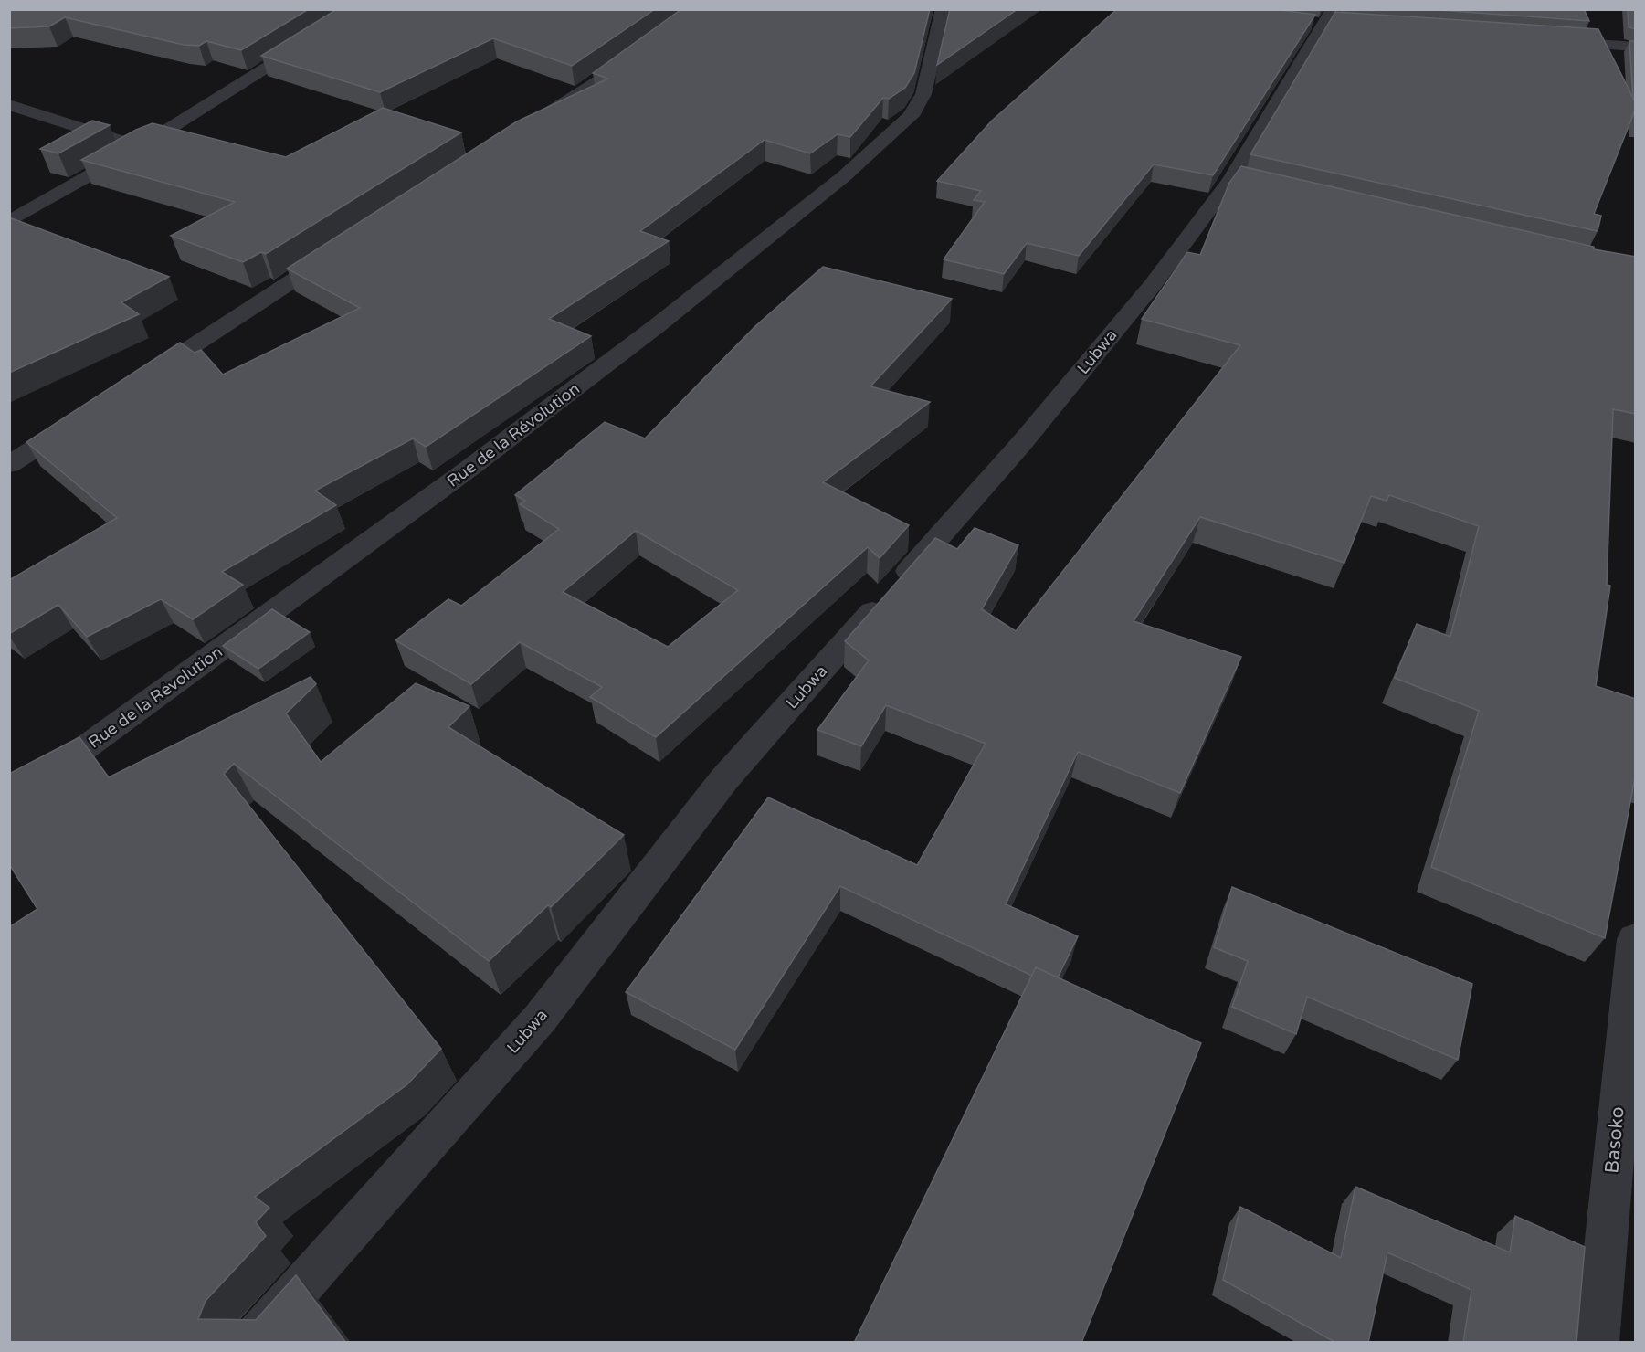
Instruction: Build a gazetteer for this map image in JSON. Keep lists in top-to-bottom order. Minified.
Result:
{"streets":{"street":["Lubwa","Rue de la Révolution","Basoko"]}}
